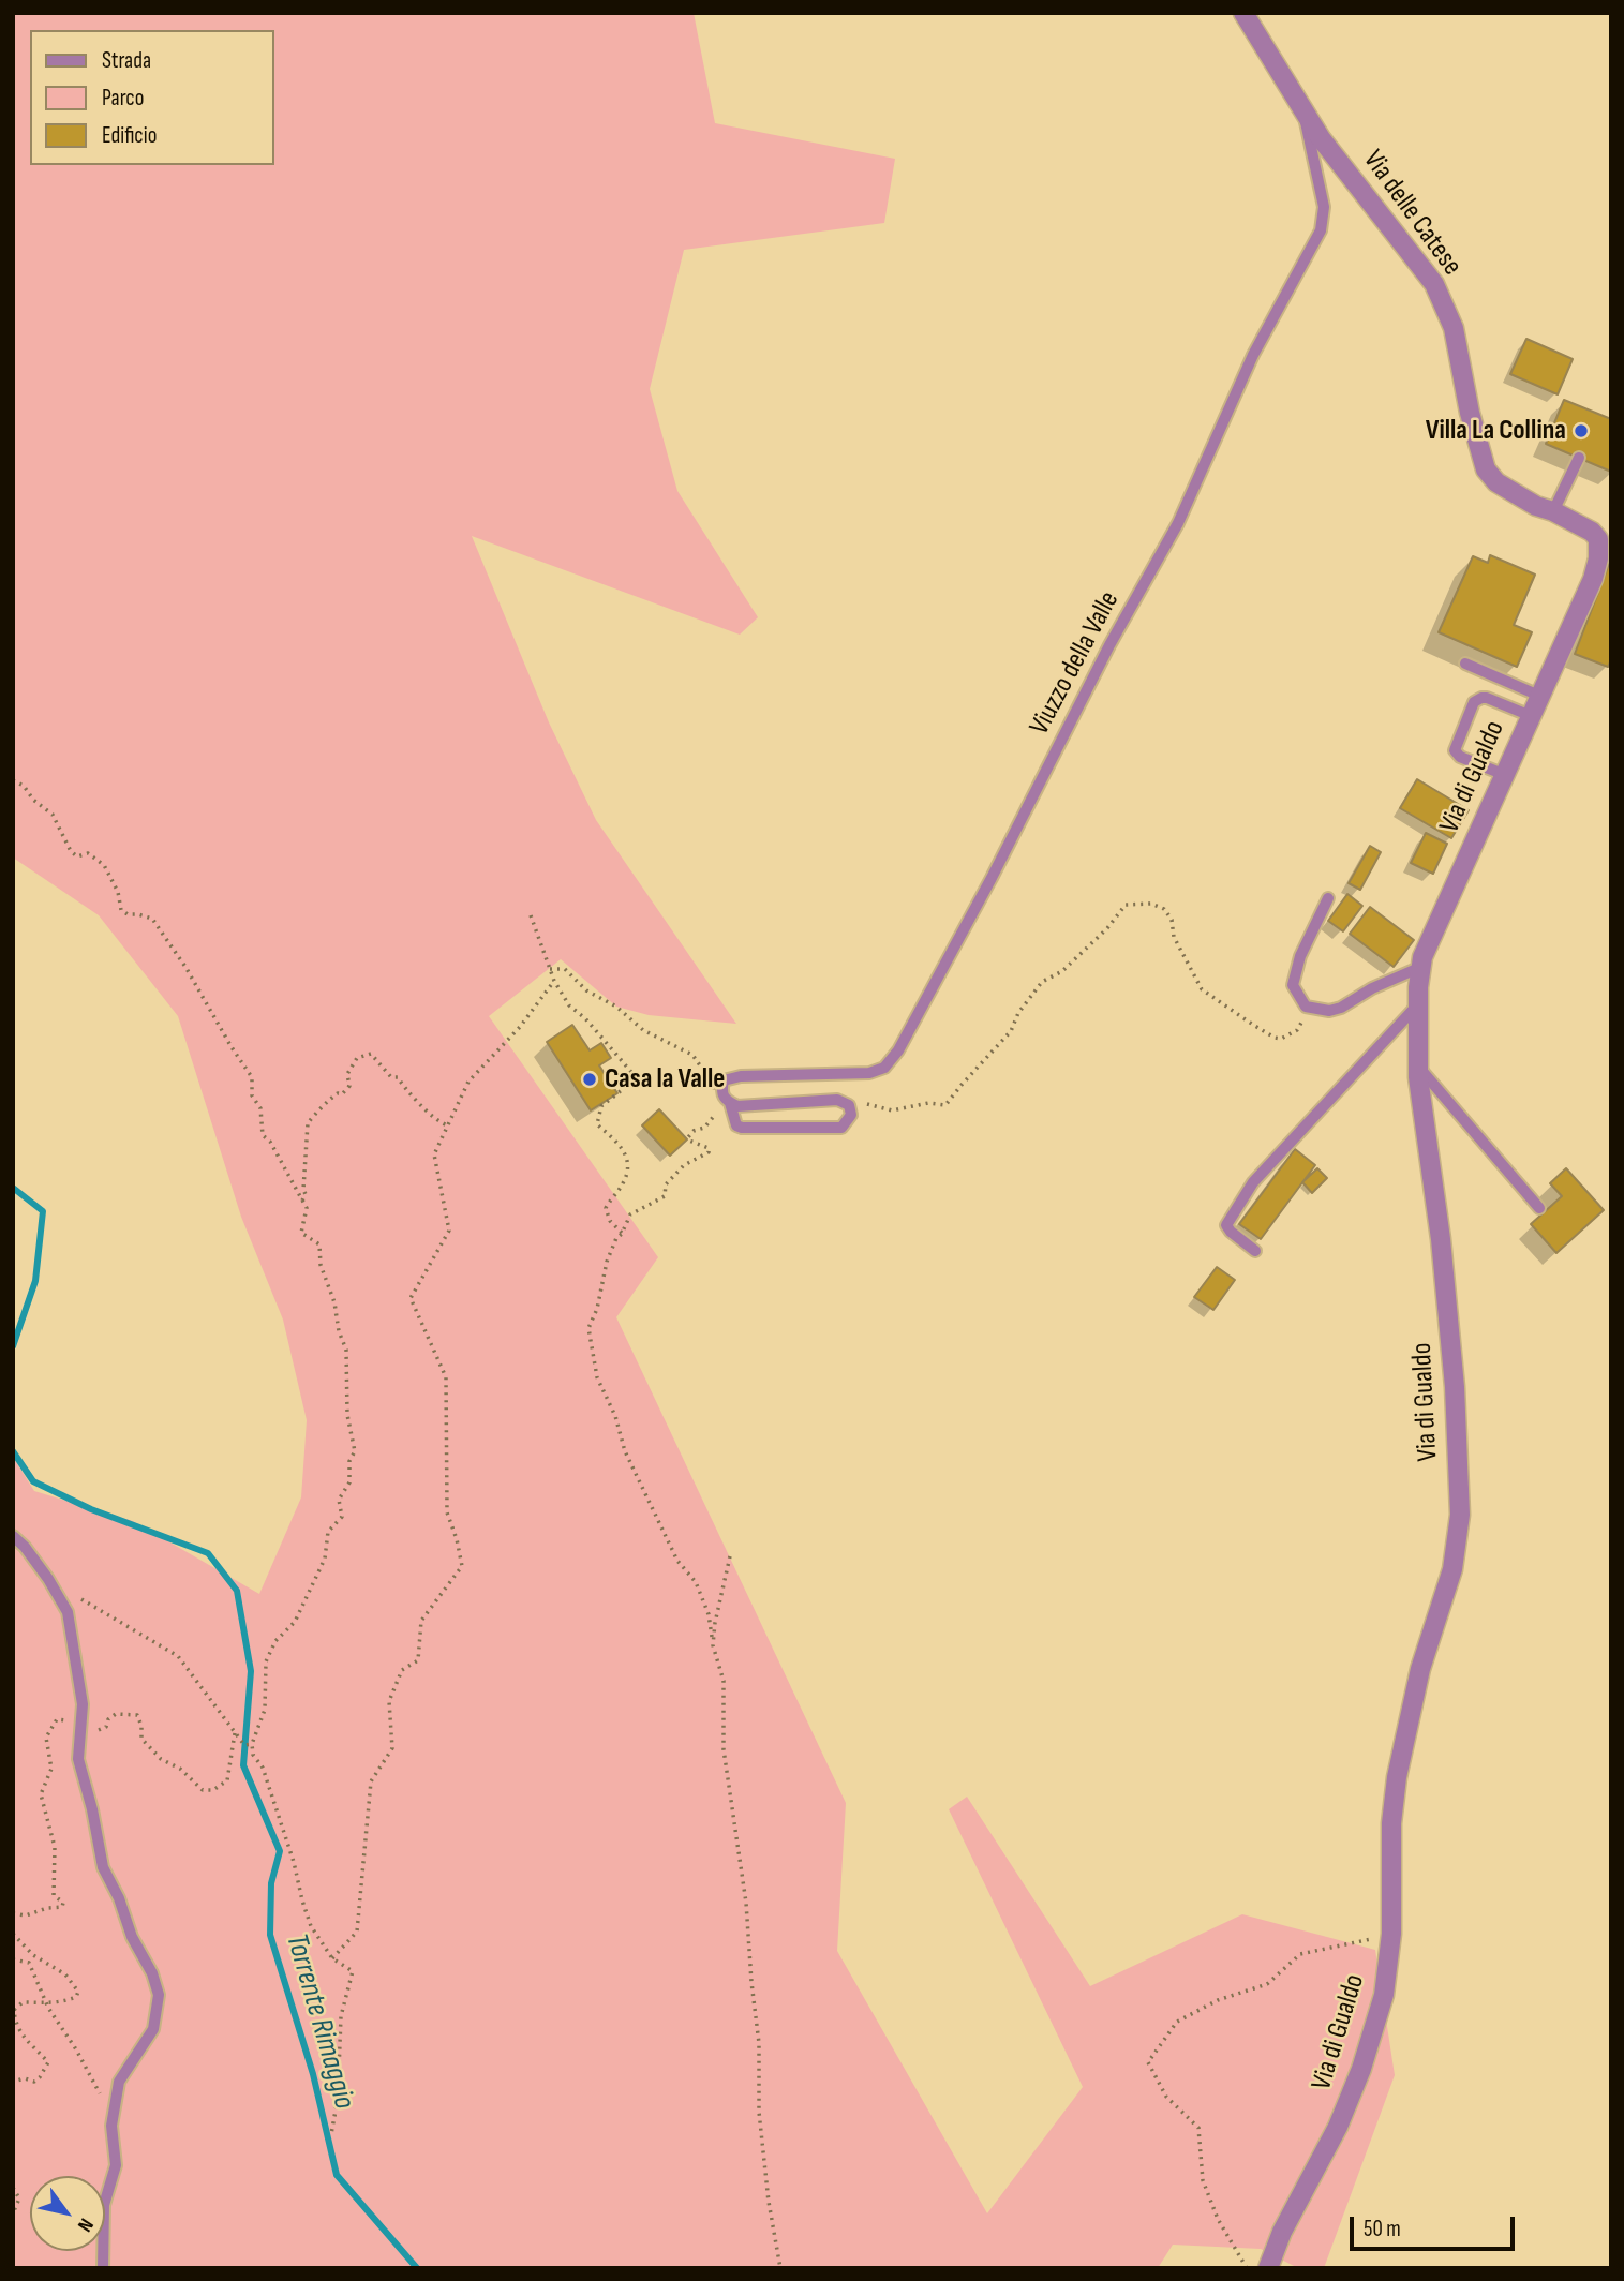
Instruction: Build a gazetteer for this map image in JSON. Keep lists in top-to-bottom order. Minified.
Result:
{"streets":{"street":["Via delle Catese","Via di Gualdo"],"lane":["Viuzzo della Valle"]},"crossings":[["Via delle Catese","Viuzzo della Valle"],["Via delle Catese","Via di Gualdo"]],"water":["Torrente Rimaggio"],"places":["Villa La Collina","Casa la Valle"],"legend":["Strada","Parco","Edificio"],"scale_bar":"50 m","north":"bottom right"}
